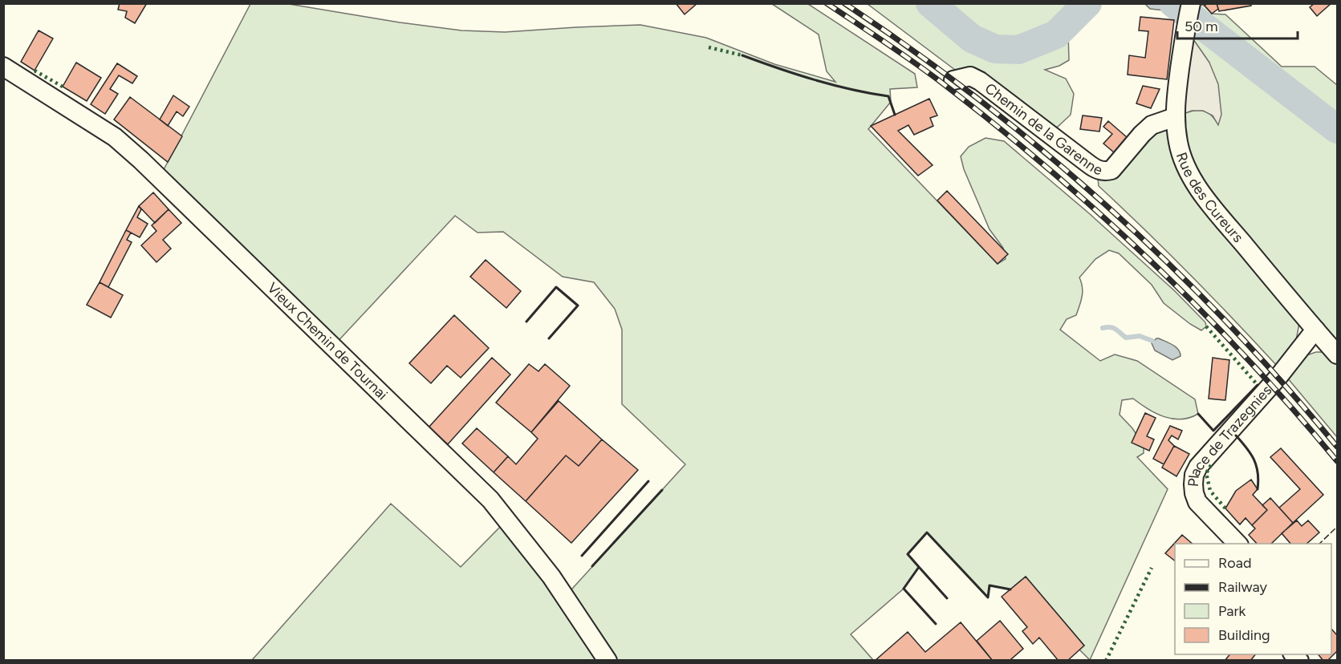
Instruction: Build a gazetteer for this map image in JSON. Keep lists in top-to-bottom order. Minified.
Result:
{"streets":{"street":["Chemin de la Garenne","Rue des Cureurs","Vieux Chemin de Tournai","Place de Trazegnies"]},"crossings":[["Chemin de la Garenne","Rue des Cureurs"],["Rue des Cureurs","Place de Trazegnies"]],"legend":["Road","Railway","Park","Building"],"scale_bar":"50 m"}
